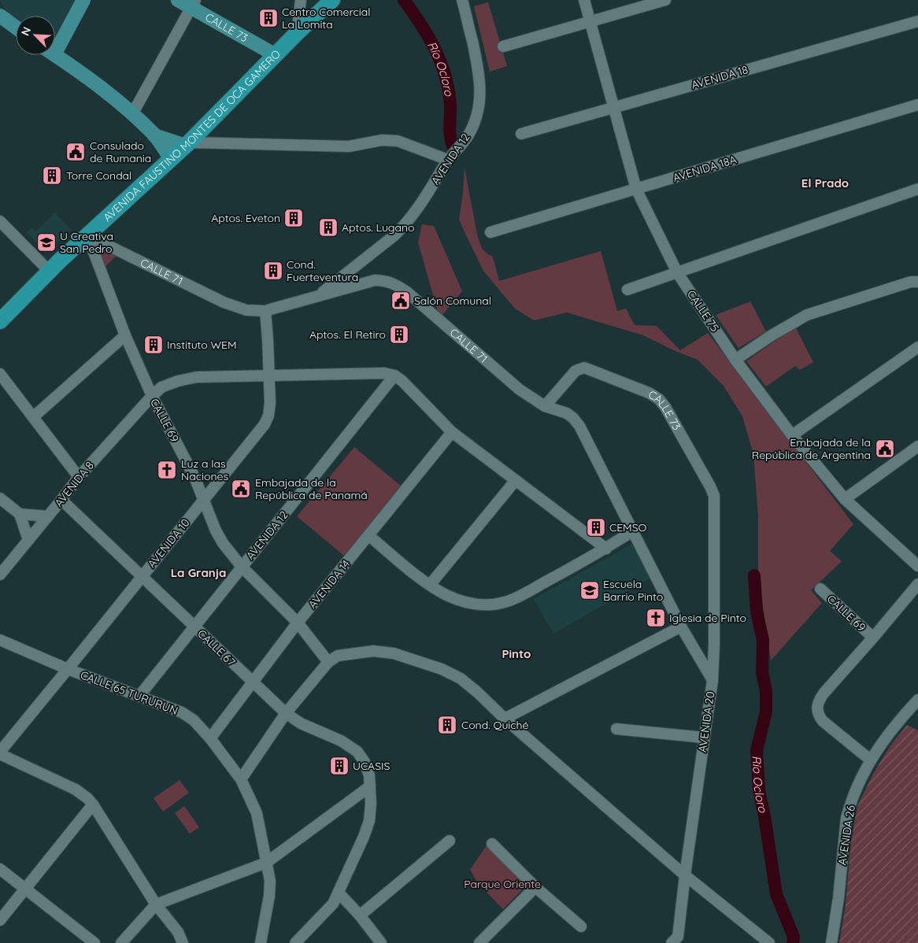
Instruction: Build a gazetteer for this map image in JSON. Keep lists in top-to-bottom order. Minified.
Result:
{"streets":{"highway":["AVENIDA FAUSTINO MONTES DE OCA GAMERO"],"main road":["CALLE 73"],"street":["AVENIDA 18","AVENIDA 12","AVENIDA 18A","CALLE 71","CALLE 75","CALLE 69","AVENIDA 8","AVENIDA 10","AVENIDA 14","CALLE 67","CALLE 65 TURURUN","AVENIDA 20","AVENIDA 26"]},"crossings":[["CALLE 73","AVENIDA FAUSTINO MONTES DE OCA GAMERO"],["CALLE 73","CALLE 71"],["CALLE 73","AVENIDA 20"],["AVENIDA 18","CALLE 75"],["AVENIDA FAUSTINO MONTES DE OCA GAMERO","CALLE 71"],["AVENIDA FAUSTINO MONTES DE OCA GAMERO","CALLE 69"],["AVENIDA 12","CALLE 71"],["AVENIDA 12","CALLE 69"],["AVENIDA 12","AVENIDA 8"],["AVENIDA 12","CALLE 67"],["AVENIDA 12","CALLE 65 TURURUN"],["AVENIDA 18A","CALLE 75"],["CALLE 71","CALLE 69"],["CALLE 71","AVENIDA 10"],["CALLE 71","AVENIDA 20"],["CALLE 69","AVENIDA 8"],["CALLE 69","AVENIDA 10"],["CALLE 69","AVENIDA 14"],["AVENIDA 8","AVENIDA 10"],["AVENIDA 8","CALLE 67"],["AVENIDA 10","CALLE 67"],["AVENIDA 10","CALLE 65 TURURUN"],["AVENIDA 14","CALLE 67"],["AVENIDA 14","CALLE 65 TURURUN"]],"districts":["El Prado","La Granja","Pinto"],"water":["Río Ocloro"],"parks":["Parque Oriente"],"places":{"building":["Centro Comercial La Lomita","Torre Condal","Aptos. Eveton","Aptos. Lugano","Cond. Fuerteventura","Aptos. El Retiro","Instituto WEM","CEMSO","Cond. Quiché","UCASIS"],"public building":["Consulado de Rumania","Salón Comunal","Embajada de la República de Argentina","Embajada de la República de Panamá"],"school or university":["U Creativa San Pedro","Escuela Barrio Pinto"],"church":["Luz a las Naciones","Iglesia de Pinto"]},"north":"top left"}
